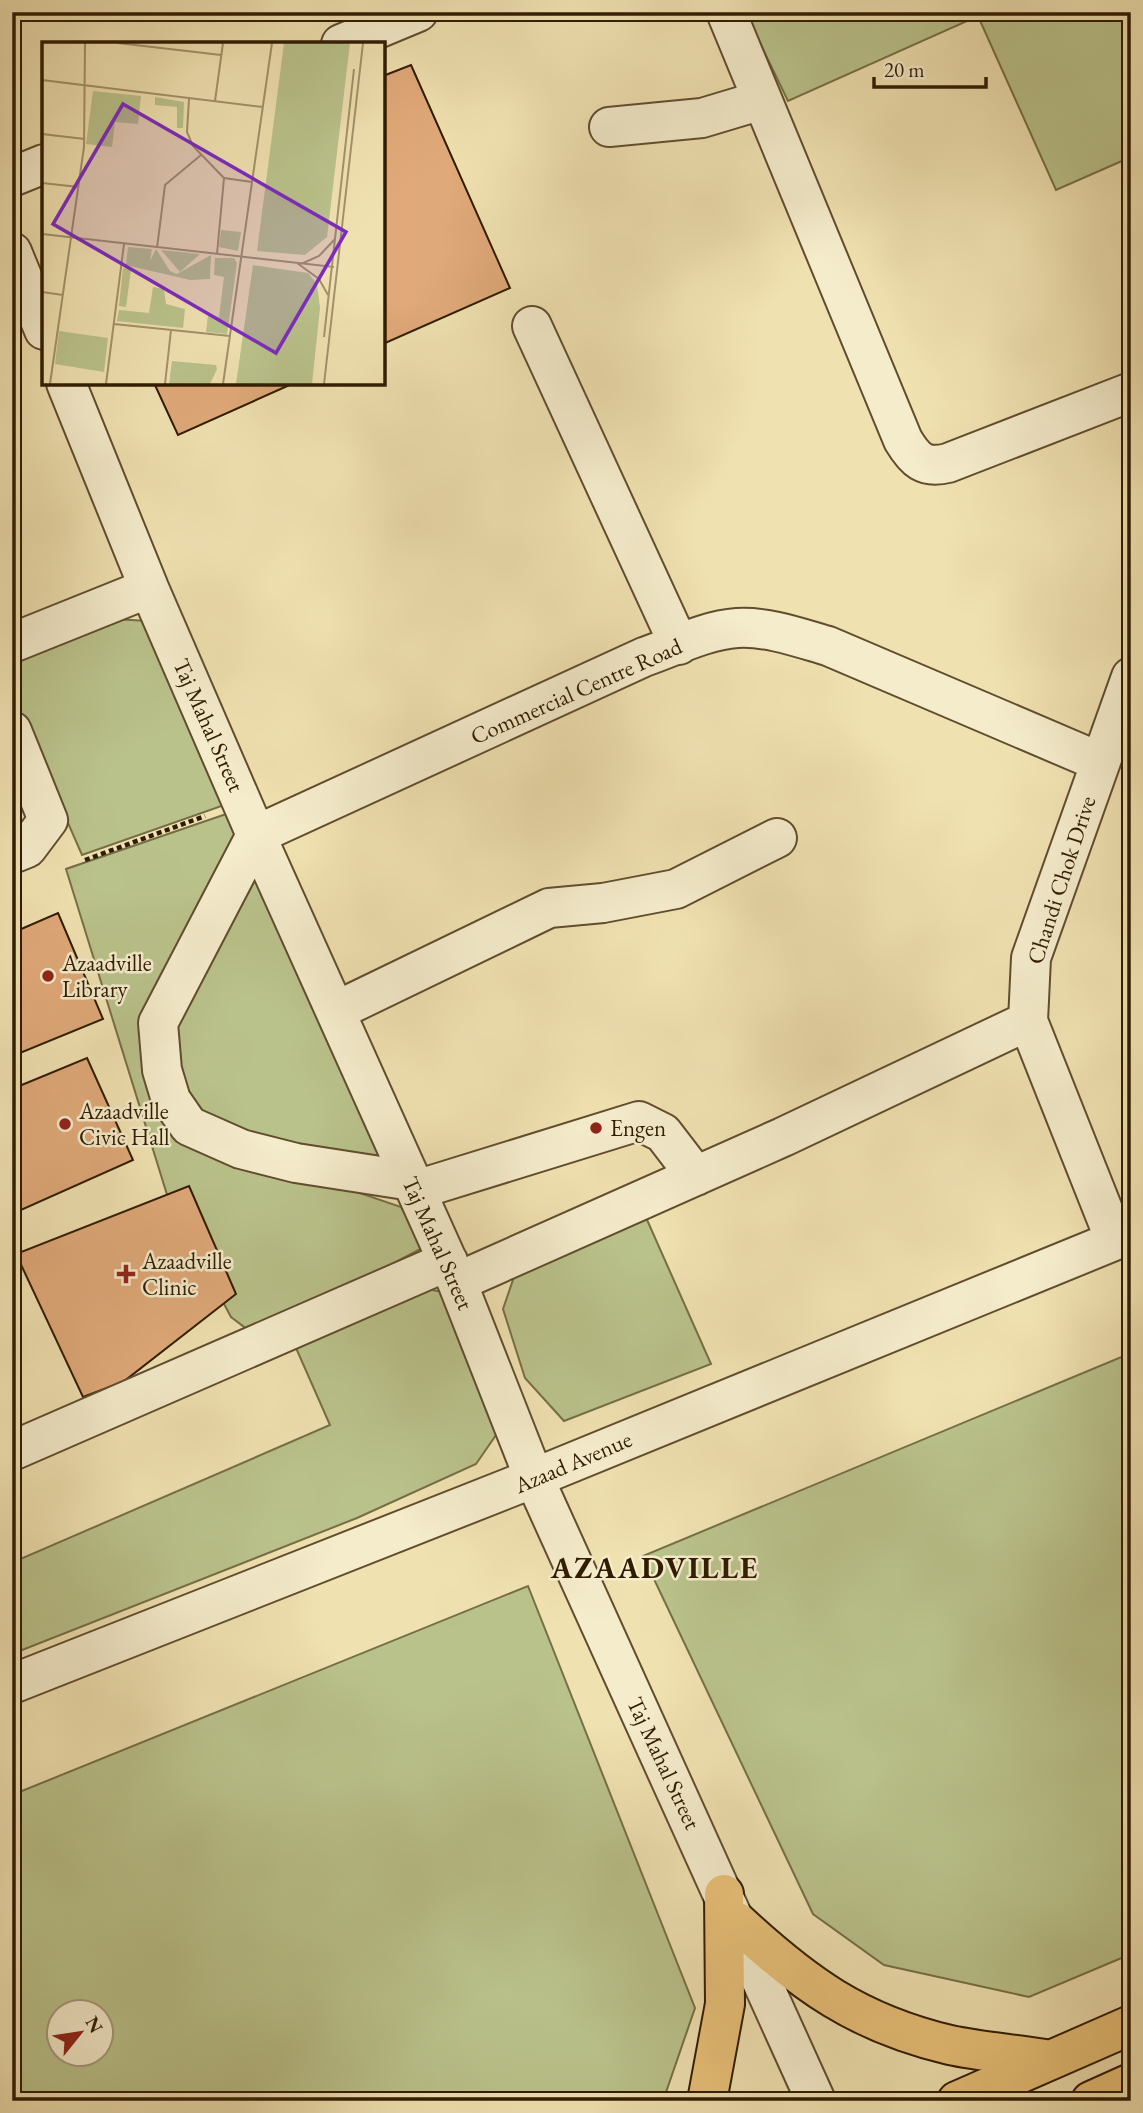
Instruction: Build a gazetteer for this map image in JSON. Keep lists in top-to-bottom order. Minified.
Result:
{"streets":{"street":["Commercial Centre Road","Taj Mahal Street","Chandi Chok Drive","Azaad Avenue"]},"crossings":[["Commercial Centre Road","Taj Mahal Street"],["Commercial Centre Road","Chandi Chok Drive"],["Taj Mahal Street","Azaad Avenue"],["Chandi Chok Drive","Azaad Avenue"]],"districts":["AZAADVILLE"],"places":{"other":["Azaadville Library","Azaadville Civic Hall","Engen"],"health":["Azaadville Clinic"]},"scale_bar":"20 m","north":"top right"}
